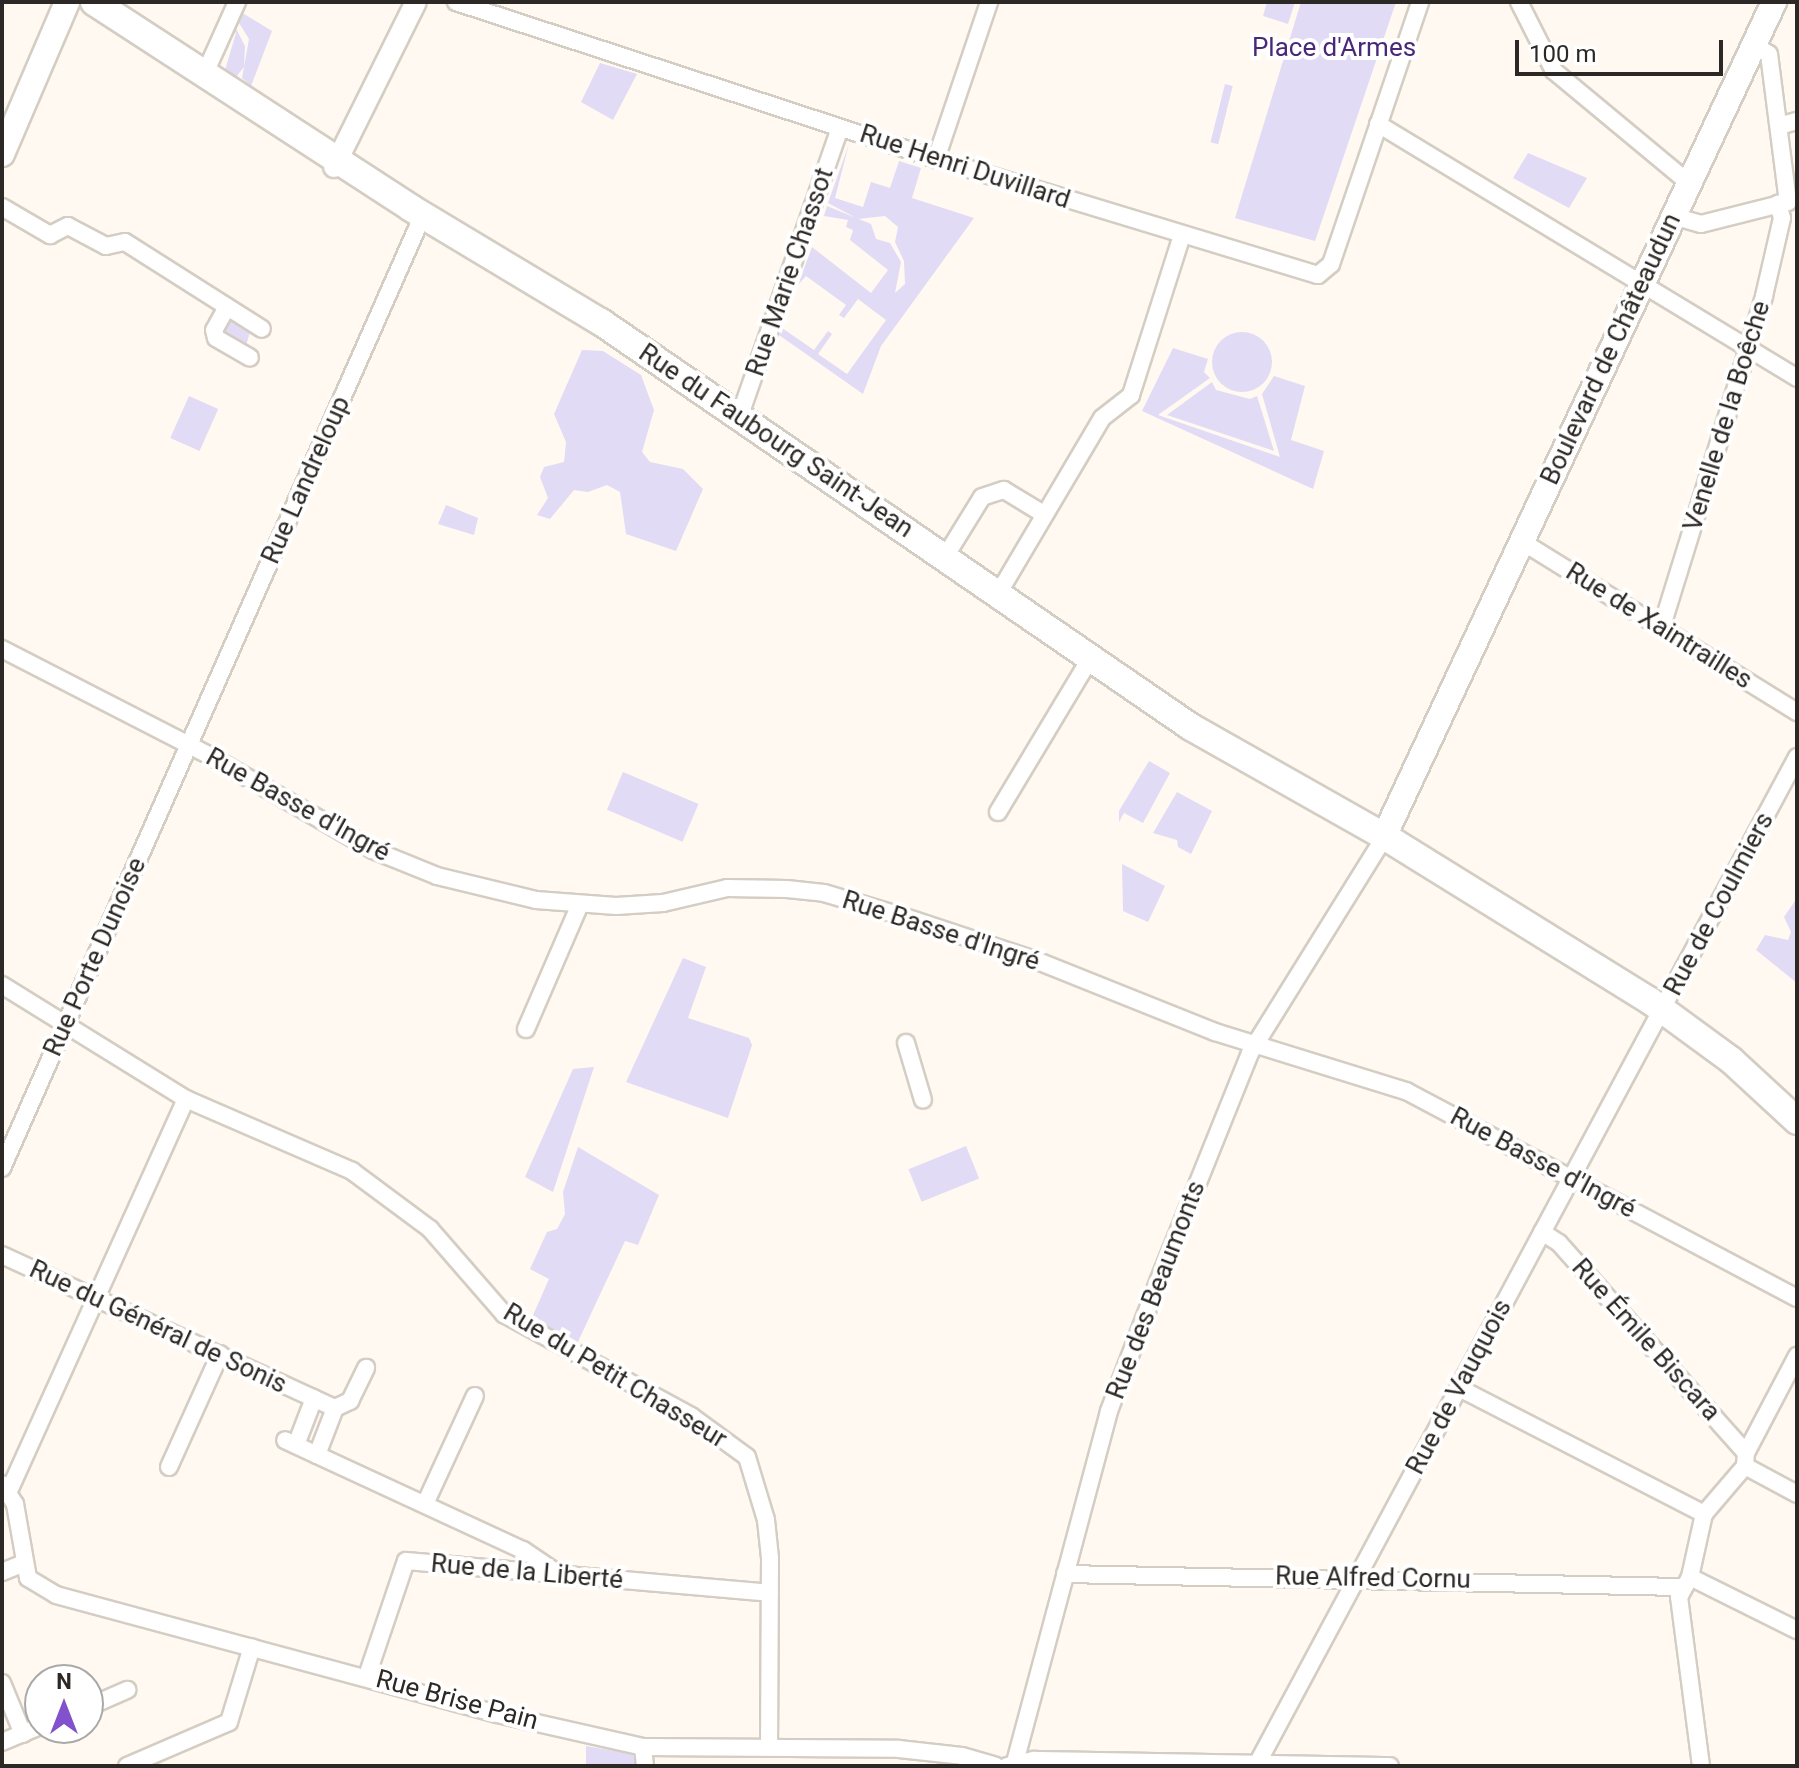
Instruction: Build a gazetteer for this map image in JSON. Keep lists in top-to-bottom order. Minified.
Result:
{"streets":{"main road":["Boulevard de Châteaudun","Rue du Faubourg Saint-Jean"],"street":["Rue Henri Duvillard","Rue Marie Chassot","Venelle de la Boêche","Rue Landreloup","Rue de Xaintrailles","Rue Basse d'Ingré","Rue de Coulmiers","Rue Porte Dunoise","Rue des Beaumonts","Rue du Général de Sonis","Rue Émile Biscara","Rue du Petit Chasseur","Rue de Vauquois","Rue de la Liberté","Rue Alfred Cornu","Rue Brise Pain"]},"crossings":[["Rue Henri Duvillard","Rue Marie Chassot"],["Rue Marie Chassot","Rue du Faubourg Saint-Jean"],["Boulevard de Châteaudun","Venelle de la Boêche"],["Boulevard de Châteaudun","Rue du Faubourg Saint-Jean"],["Boulevard de Châteaudun","Rue de Xaintrailles"],["Boulevard de Châteaudun","Rue des Beaumonts"],["Venelle de la Boêche","Rue de Xaintrailles"],["Rue du Faubourg Saint-Jean","Rue Landreloup"],["Rue du Faubourg Saint-Jean","Rue de Coulmiers"],["Rue du Faubourg Saint-Jean","Rue des Beaumonts"],["Rue du Faubourg Saint-Jean","Rue de Vauquois"],["Rue Landreloup","Rue Basse d'Ingré"],["Rue Landreloup","Rue Porte Dunoise"],["Rue Basse d'Ingré","Rue Porte Dunoise"],["Rue Basse d'Ingré","Rue des Beaumonts"],["Rue Basse d'Ingré","Rue de Vauquois"],["Rue de Coulmiers","Rue de Vauquois"],["Rue Porte Dunoise","Rue du Petit Chasseur"],["Rue des Beaumonts","Rue Alfred Cornu"],["Rue des Beaumonts","Rue Brise Pain"],["Rue Émile Biscara","Rue de Vauquois"],["Rue du Petit Chasseur","Rue de la Liberté"],["Rue du Petit Chasseur","Rue Brise Pain"],["Rue de Vauquois","Rue Alfred Cornu"],["Rue de Vauquois","Rue Brise Pain"],["Rue de la Liberté","Rue Brise Pain"]],"parks":["Place d'Armes"],"scale_bar":"100 m","north":"top"}
